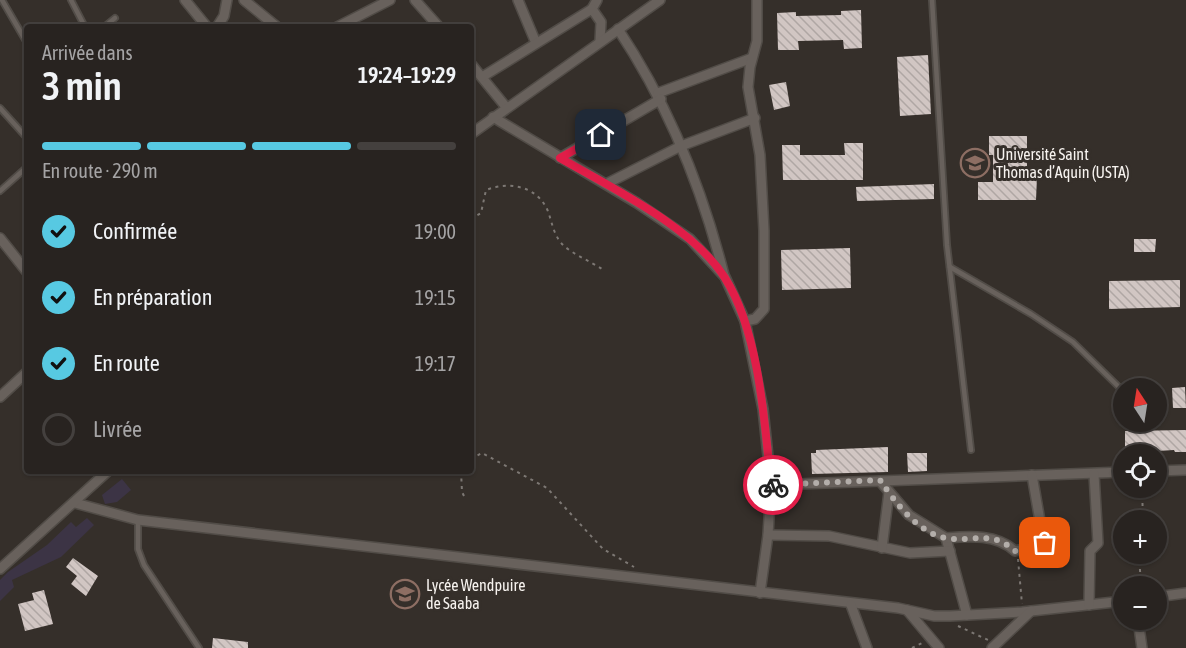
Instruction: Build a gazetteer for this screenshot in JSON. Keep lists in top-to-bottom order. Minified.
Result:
{"places":{"school or university":["Université Saint Thomas d’Aquin (USTA)","Lycée Wendpuire de Saaba"]},"north":"top","page":{"heading":["3 min","Arrivée dans","19:24–19:29"],"bar":"En route · 290 m","list":[["Confirmée","19:00"],["En préparation","19:15"],["En route","19:17"],"Livrée"],"map_buttons":["+","−"]}}
